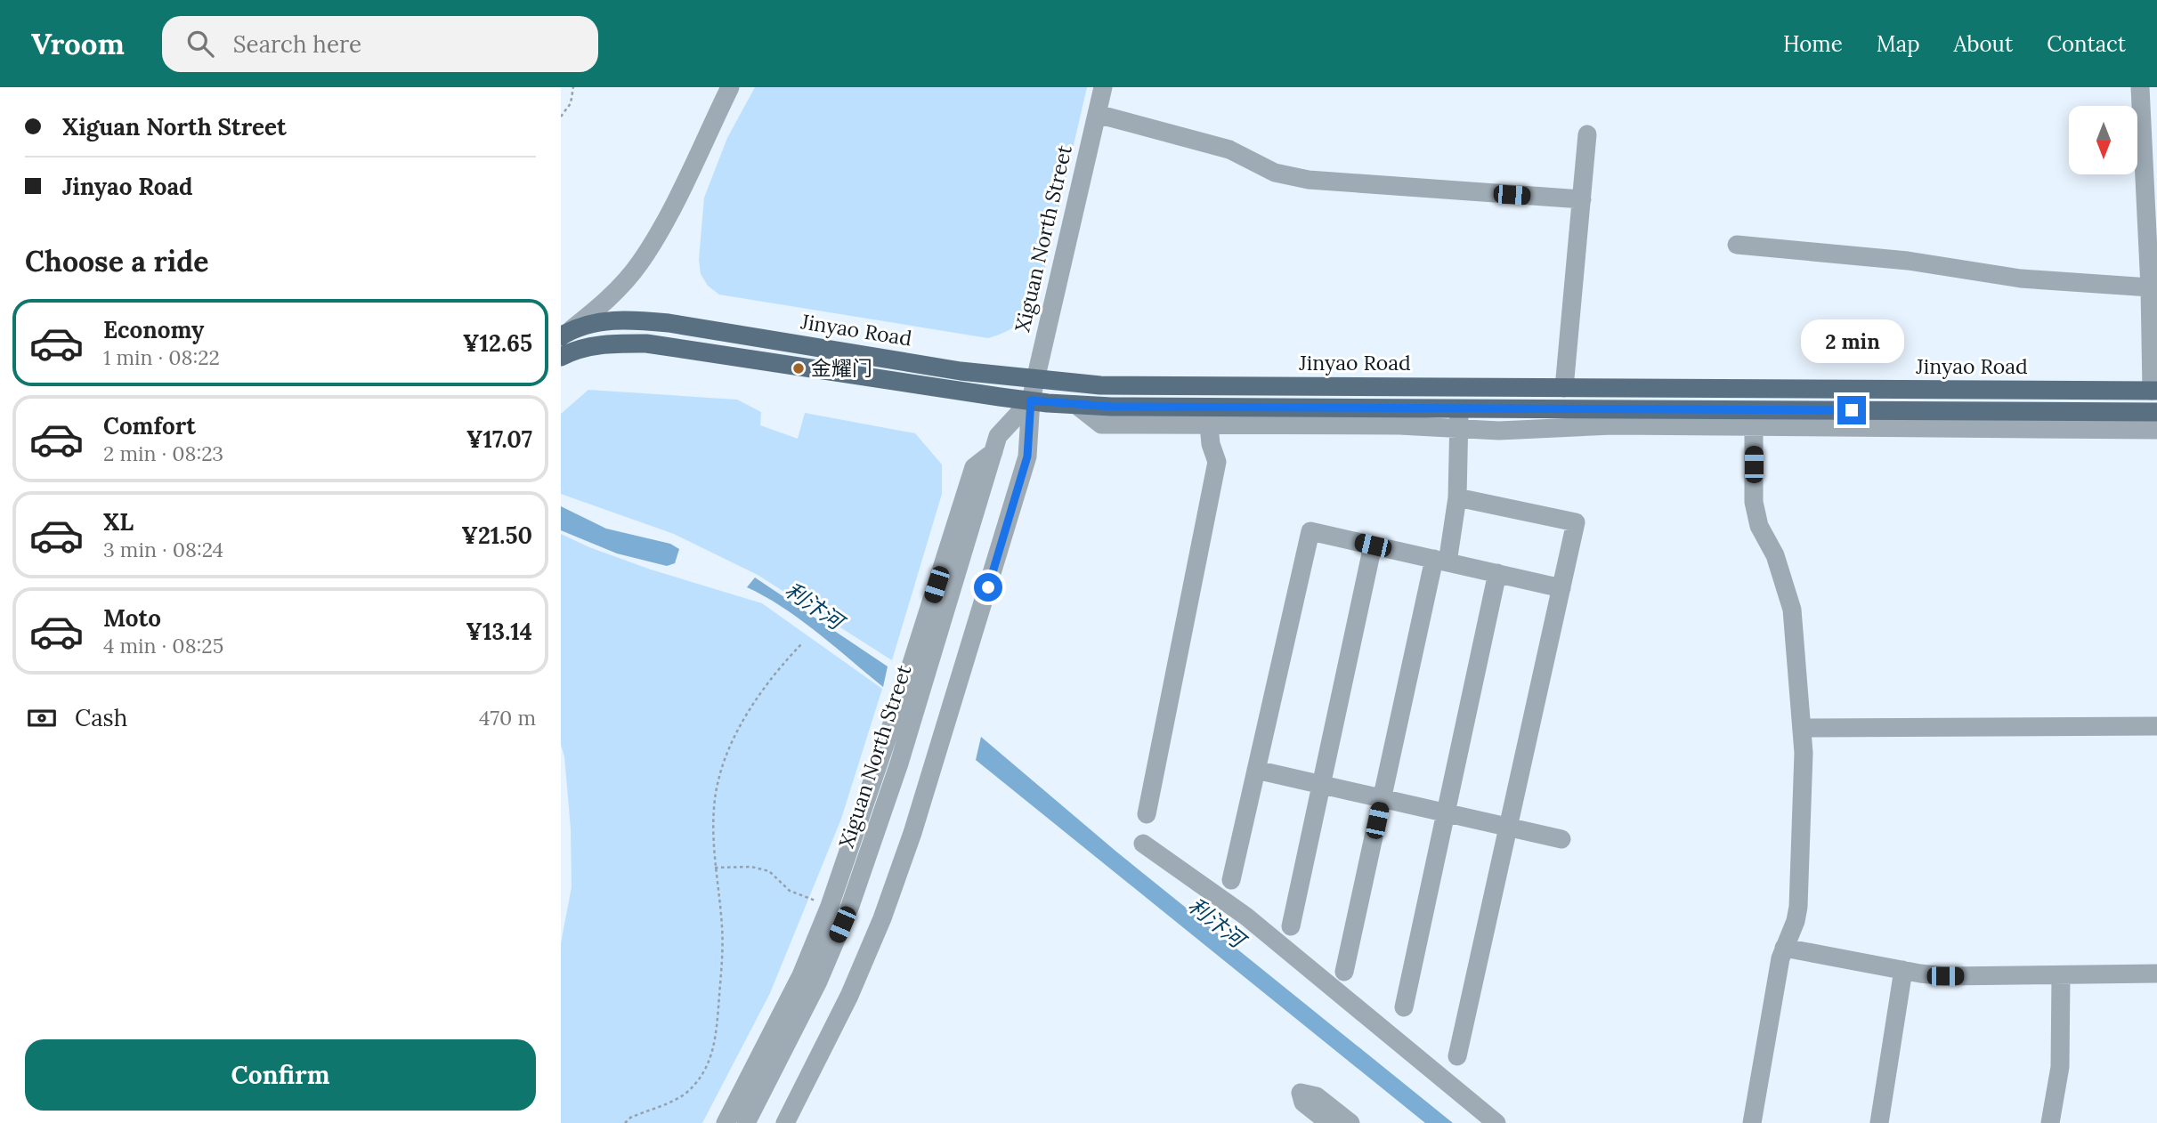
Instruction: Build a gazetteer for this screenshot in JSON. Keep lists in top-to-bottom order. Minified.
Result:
{"streets":{"main road":["Jinyao Road"],"street":["Xiguan North Street"]},"crossings":[["Xiguan North Street","Jinyao Road"]],"water":["利汴河"],"places":["金耀门"],"north":"bottom","page":{"header":"Vroom","search":"Search here","nav":["Home","Map","About","Contact"],"banner":["Xiguan North Street","Jinyao Road"],"heading":"Choose a ride","list":[{"name":"Economy","note":"1 min · 08:22","value":"¥12.65"},{"name":"Comfort","note":"2 min · 08:23","value":"¥17.07"},{"name":"XL","note":"3 min · 08:24","value":"¥21.50"},{"name":"Moto","note":"4 min · 08:25","value":"¥13.14"}],"bubble":"2 min","pay":["Cash","470 m"],"buttons":"Confirm"}}
